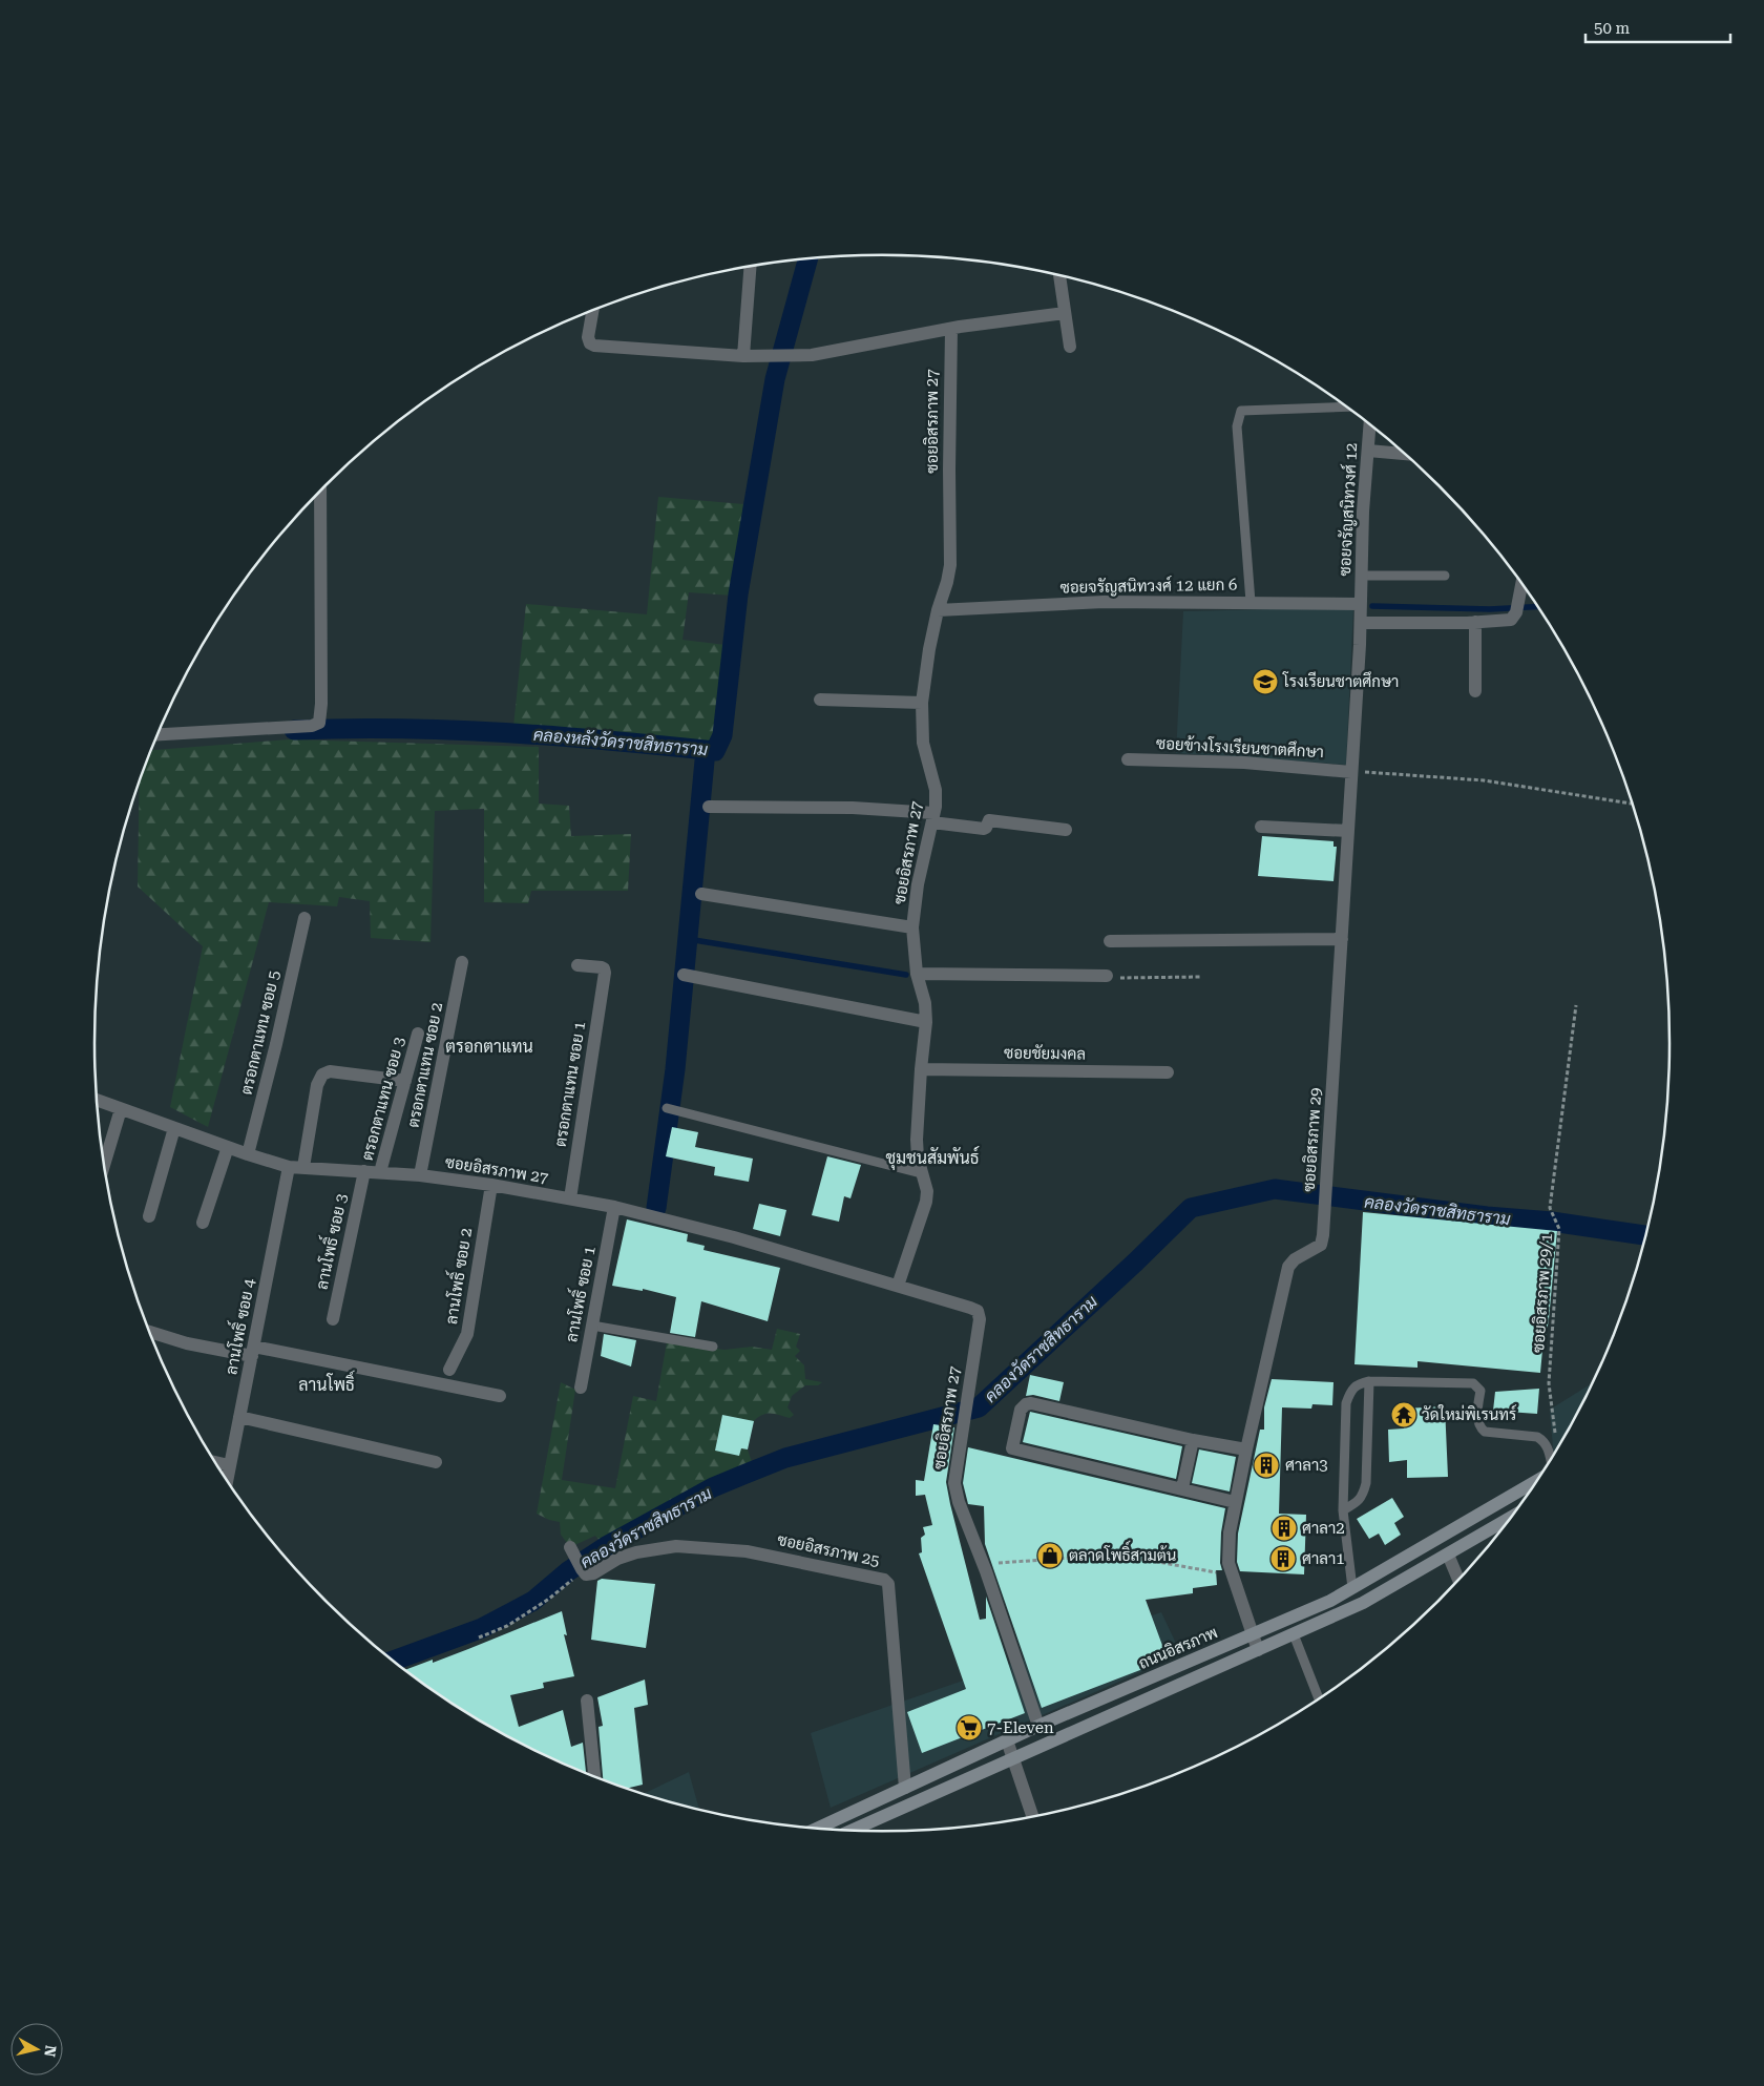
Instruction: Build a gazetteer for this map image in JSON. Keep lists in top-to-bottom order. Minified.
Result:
{"streets":{"main road":["ถนนอิสรภาพ"],"street":["ซอยอิสรภาพ 27","ซอยจรัญสนิทวงศ์ 12","ซอยจรัญสนิทวงศ์ 12 แยก 6","ซอยข้างโรงเรียนชาตศึกษา","ตรอกตาแทน ซอย 5","ซอยชัยมงคล","ตรอกตาแทน ซอย 2","ตรอกตาแทน ซอย 1","ตรอกตาแทน ซอย 3","ซอยอิสรภาพ 29","ลานโพธิ์ ซอย 3","ลานโพธิ์ ซอย 2","ลานโพธิ์ ซอย 1","ลานโพธิ์ ซอย 4","ซอยอิสรภาพ 25"],"path":["ซอยอิสรภาพ 29/1"]},"crossings":[["ซอยอิสรภาพ 27","ซอยจรัญสนิทวงศ์ 12 แยก 6"],["ซอยอิสรภาพ 27","ตรอกตาแทน ซอย 5"],["ซอยอิสรภาพ 27","ซอยชัยมงคล"],["ซอยอิสรภาพ 27","ตรอกตาแทน ซอย 2"],["ซอยอิสรภาพ 27","ตรอกตาแทน ซอย 1"],["ซอยอิสรภาพ 27","ตรอกตาแทน ซอย 3"],["ซอยอิสรภาพ 27","ลานโพธิ์ ซอย 3"],["ซอยอิสรภาพ 27","ลานโพธิ์ ซอย 2"],["ซอยอิสรภาพ 27","ลานโพธิ์ ซอย 1"],["ซอยอิสรภาพ 27","ลานโพธิ์ ซอย 4"],["ซอยอิสรภาพ 27","ถนนอิสรภาพ"],["ซอยจรัญสนิทวงศ์ 12","ซอยจรัญสนิทวงศ์ 12 แยก 6"],["ซอยจรัญสนิทวงศ์ 12","ซอยอิสรภาพ 29"],["ซอยจรัญสนิทวงศ์ 12 แยก 6","ซอยอิสรภาพ 29"],["ซอยข้างโรงเรียนชาตศึกษา","ซอยอิสรภาพ 29"],["ซอยอิสรภาพ 29","ถนนอิสรภาพ"],["ซอยอิสรภาพ 25","ถนนอิสรภาพ"]],"districts":["ตรอกตาแทน","ชุมชนสัมพันธ์","ลานโพธิ์"],"water":["คลองหลังวัดราชสิทธาราม","คลองวัดราชสิทธาราม"],"places":{"school or university":["โรงเรียนชาตศึกษา"],"temple":["วัดใหม่พิเรนทร์"],"building":["ศาลา3","ศาลา2","ศาลา1"],"shop":["ตลาดโพธิ์สามต้น"],"supermarket":["7-Eleven"]},"scale_bar":"50 m","north":"right"}
